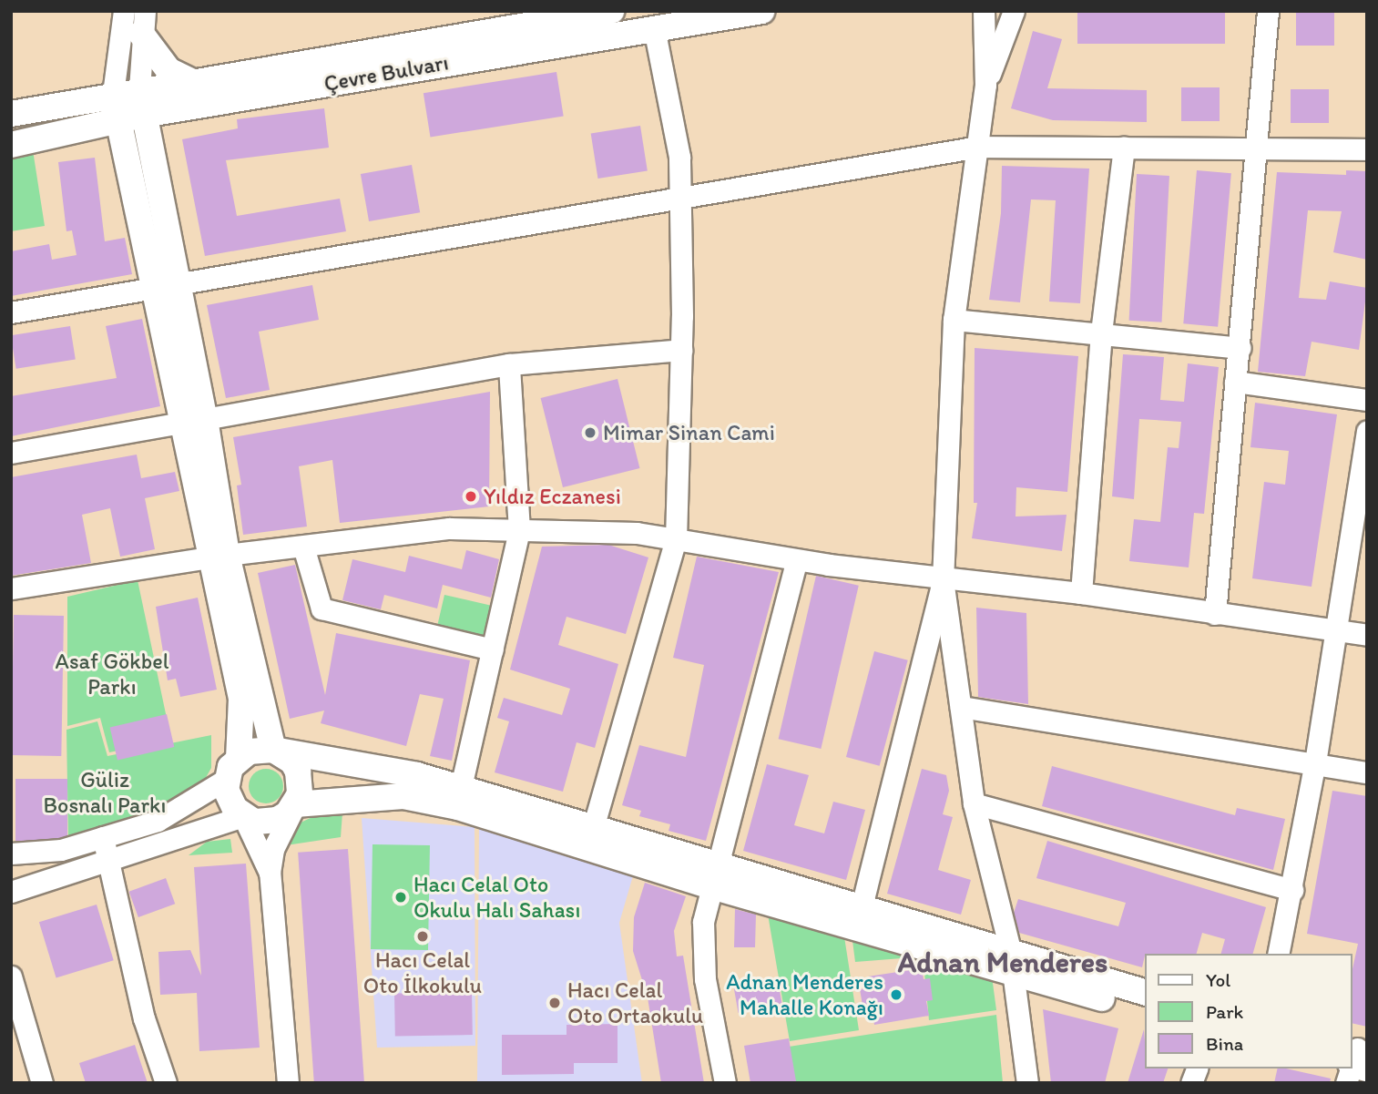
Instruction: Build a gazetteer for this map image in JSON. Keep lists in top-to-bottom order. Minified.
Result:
{"streets":{"main road":["Çevre Bulvarı"]},"districts":["Adnan Menderes"],"parks":["Asaf Gökbel Parkı","Güliz Bosnalı Parkı"],"places":["Mimar Sinan Cami","Yıldız Eczanesi","Hacı Celal Oto Okulu Halı Sahası","Hacı Celal Oto İlkokulu","Adnan Menderes Mahalle Konağı","Hacı Celal Oto Ortaokulu"],"legend":["Yol","Park","Bina"]}
